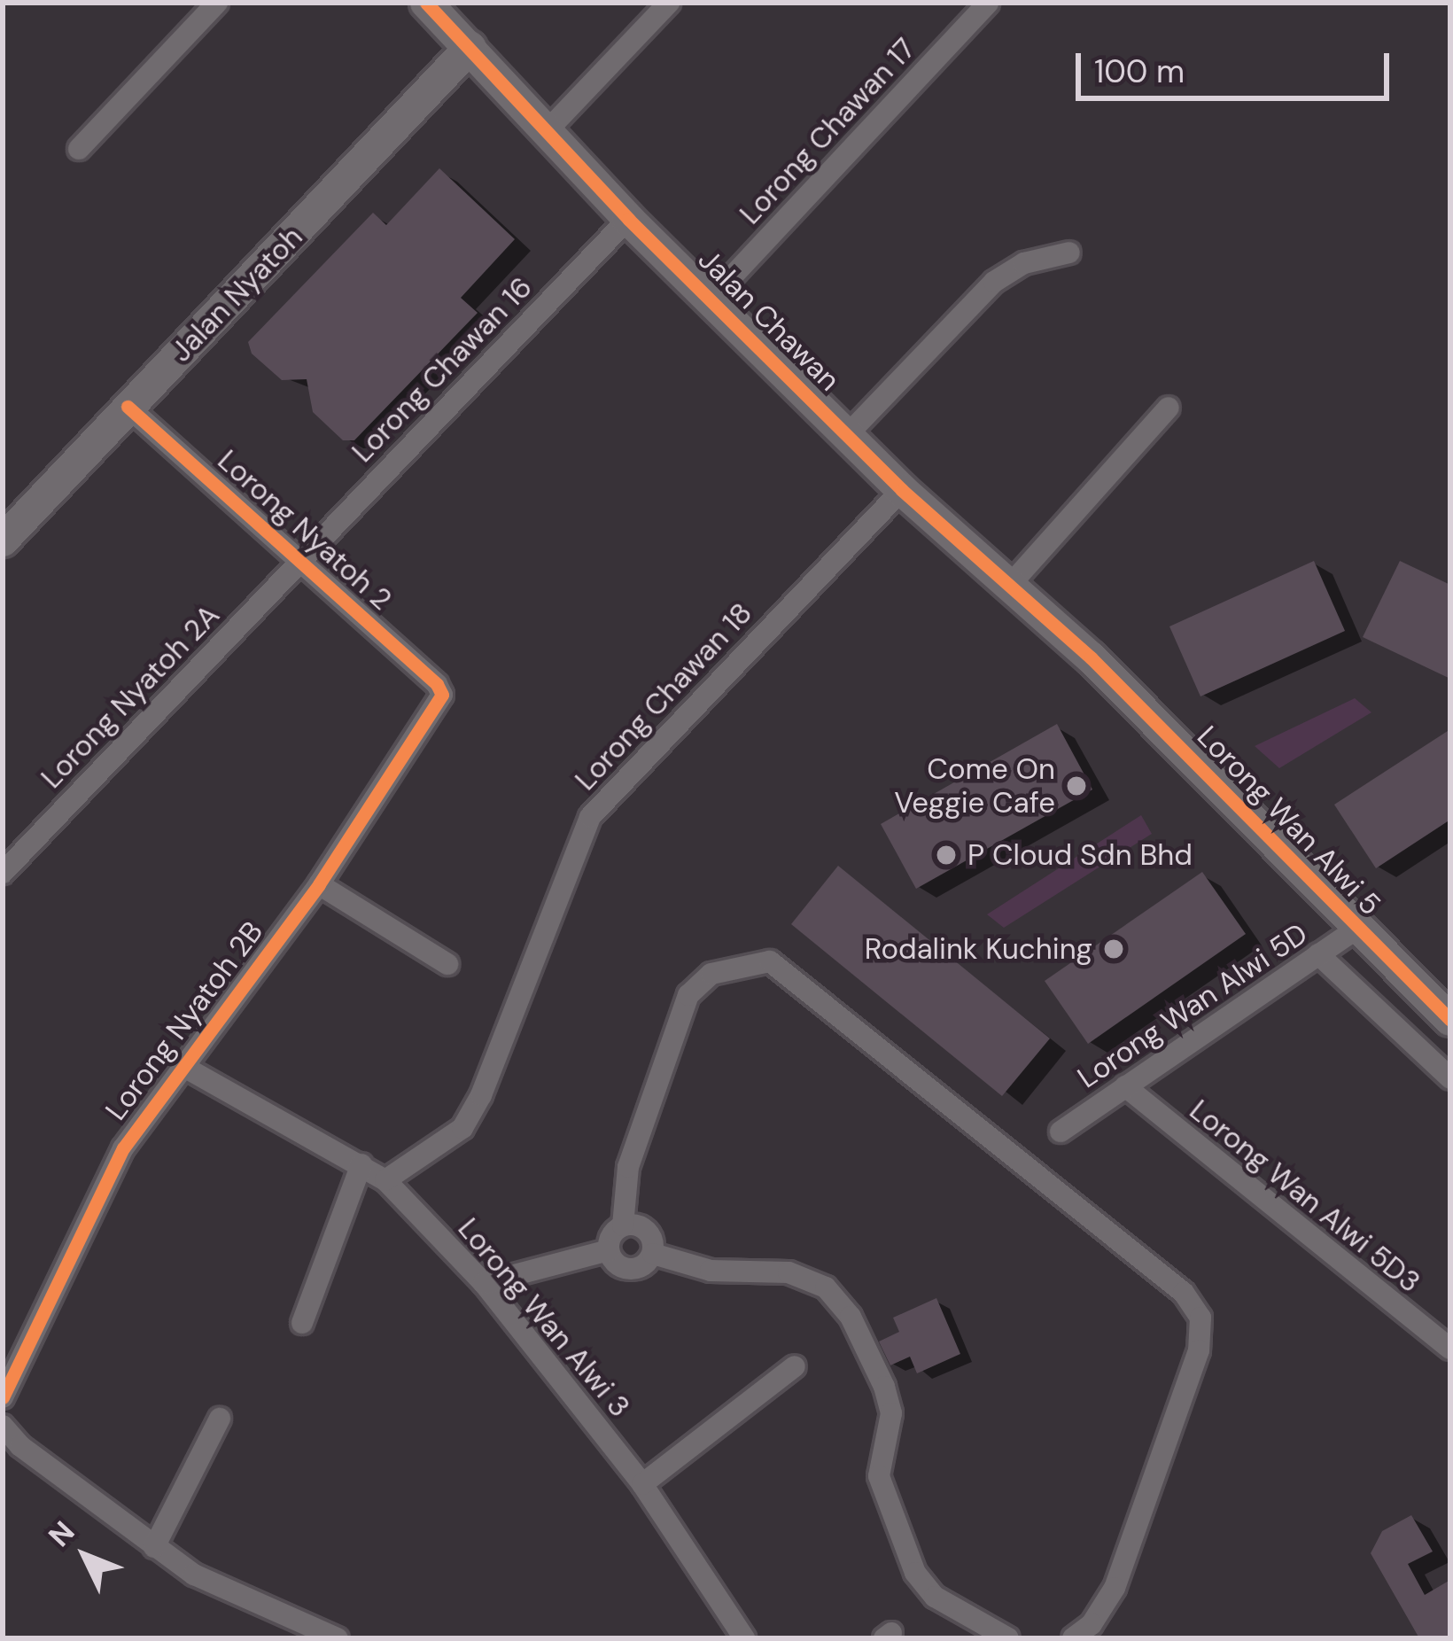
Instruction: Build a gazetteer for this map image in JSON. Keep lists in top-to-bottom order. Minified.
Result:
{"streets":{"street":["Lorong Chawan 17","Jalan Nyatoh","Jalan Chawan","Lorong Chawan 16","Lorong Nyatoh 2","Lorong Nyatoh 2A","Lorong Chawan 18","Lorong Wan Alwi 5","Lorong Wan Alwi 5D","Lorong Nyatoh 2B","Lorong Wan Alwi 5D3","Lorong Wan Alwi 3"]},"crossings":[["Lorong Chawan 17","Jalan Chawan"],["Jalan Nyatoh","Jalan Chawan"],["Jalan Nyatoh","Lorong Nyatoh 2"],["Jalan Chawan","Lorong Chawan 16"],["Jalan Chawan","Lorong Chawan 18"],["Jalan Chawan","Lorong Wan Alwi 5"],["Lorong Chawan 16","Lorong Nyatoh 2"],["Lorong Chawan 16","Lorong Nyatoh 2A"],["Lorong Nyatoh 2","Lorong Nyatoh 2A"],["Lorong Nyatoh 2","Lorong Nyatoh 2B"],["Lorong Chawan 18","Lorong Wan Alwi 3"],["Lorong Wan Alwi 5","Lorong Wan Alwi 5D"],["Lorong Wan Alwi 5D","Lorong Wan Alwi 5D3"],["Lorong Nyatoh 2B","Lorong Wan Alwi 3"]],"places":["Come On Veggie Cafe","P Cloud Sdn Bhd","Rodalink Kuching"],"scale_bar":"100 m","north":"top left"}
